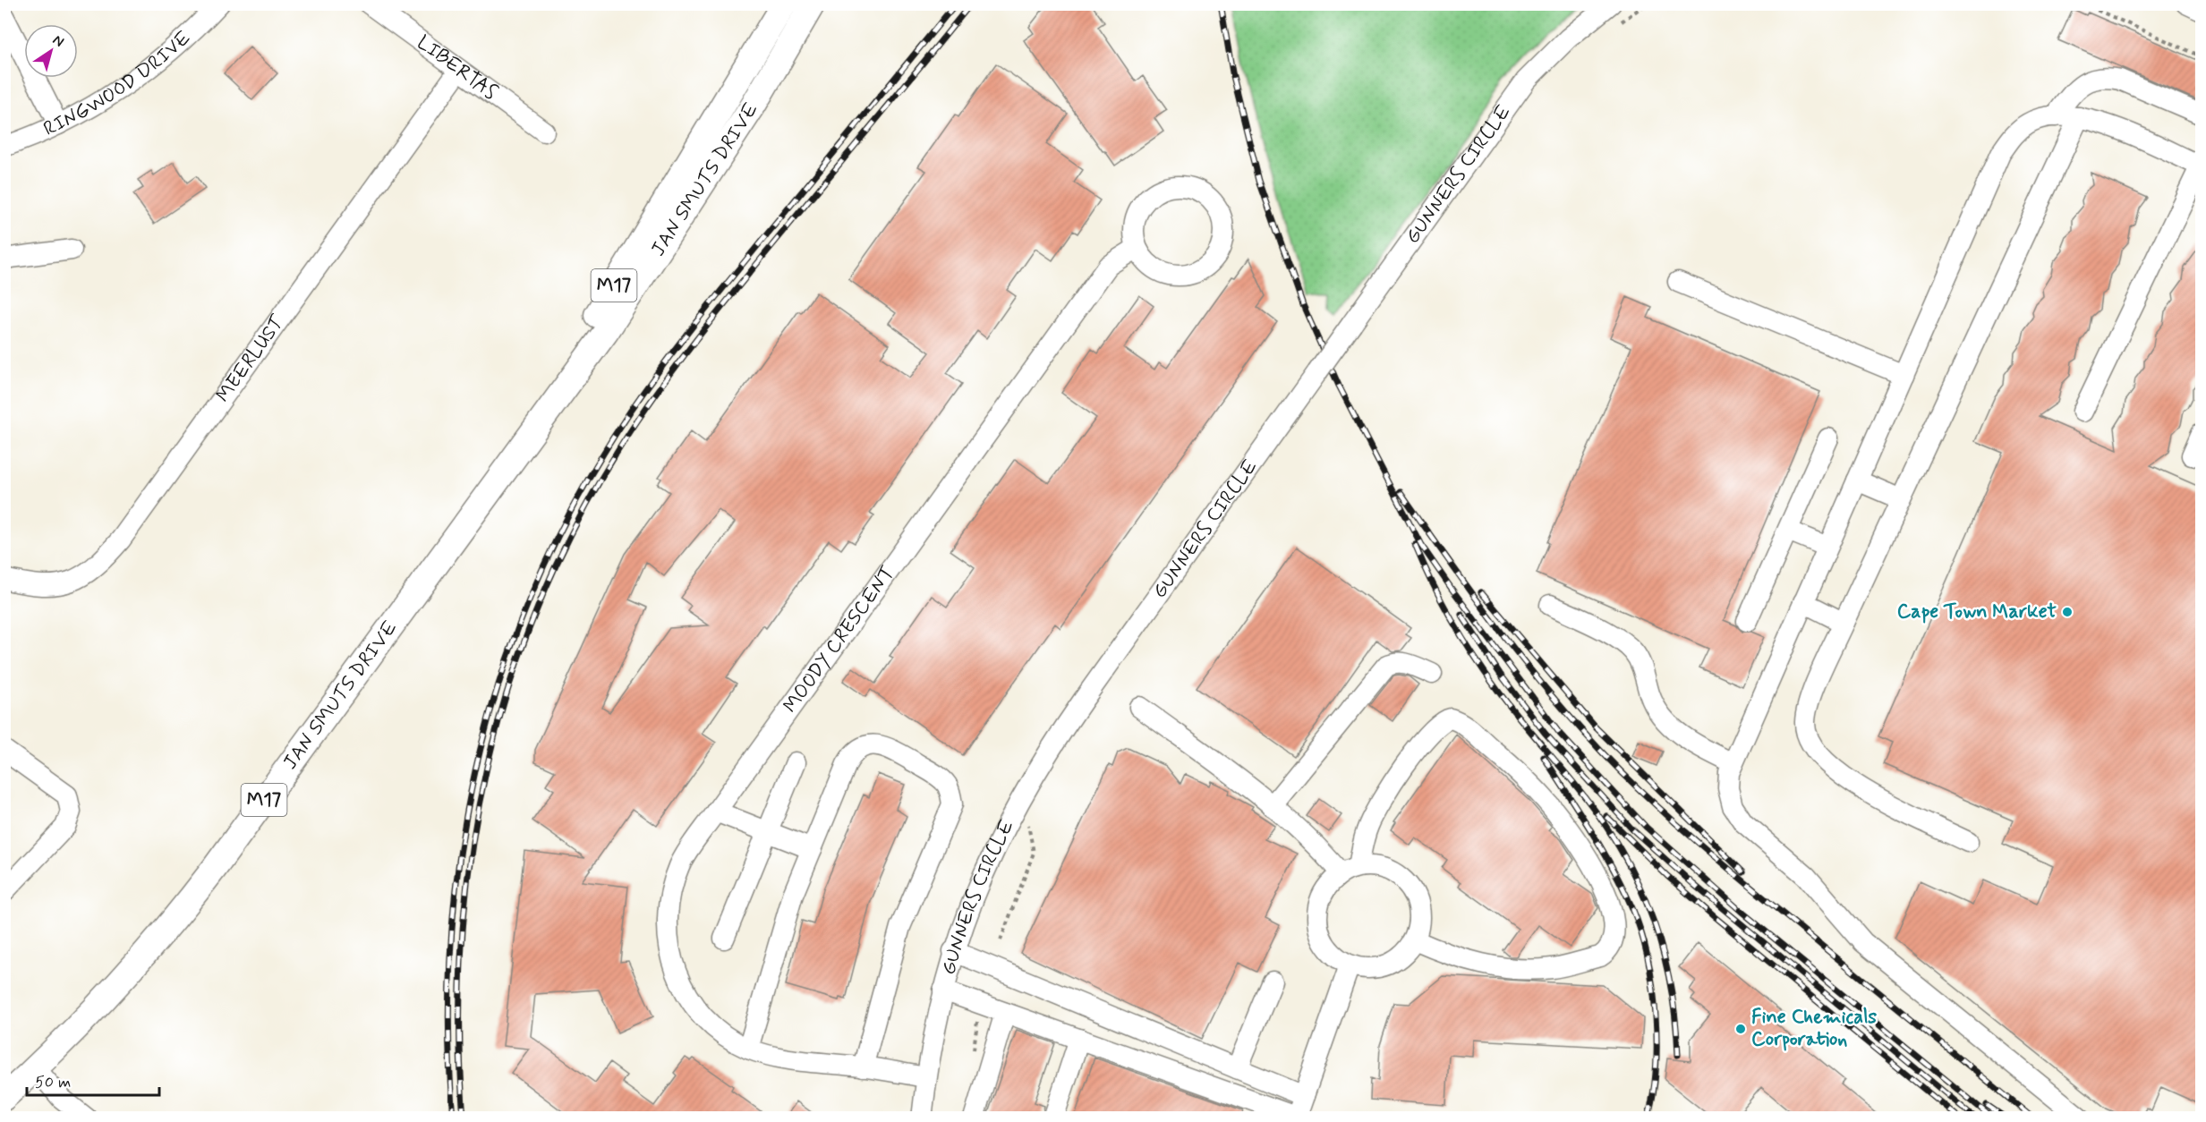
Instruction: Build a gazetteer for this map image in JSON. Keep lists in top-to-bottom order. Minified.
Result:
{"streets":{"main road":["JAN SMUTS DRIVE","M17"],"street":["LIBERTAS","RINGWOOD DRIVE","GUNNERS CIRCLE","MEERLUST","MOODY CRESCENT"]},"crossings":[["LIBERTAS","MEERLUST"],["GUNNERS CIRCLE","MOODY CRESCENT"]],"places":["Cape Town Market","Fine Chemicals Corporation"],"scale_bar":"50 m","north":"top right"}
